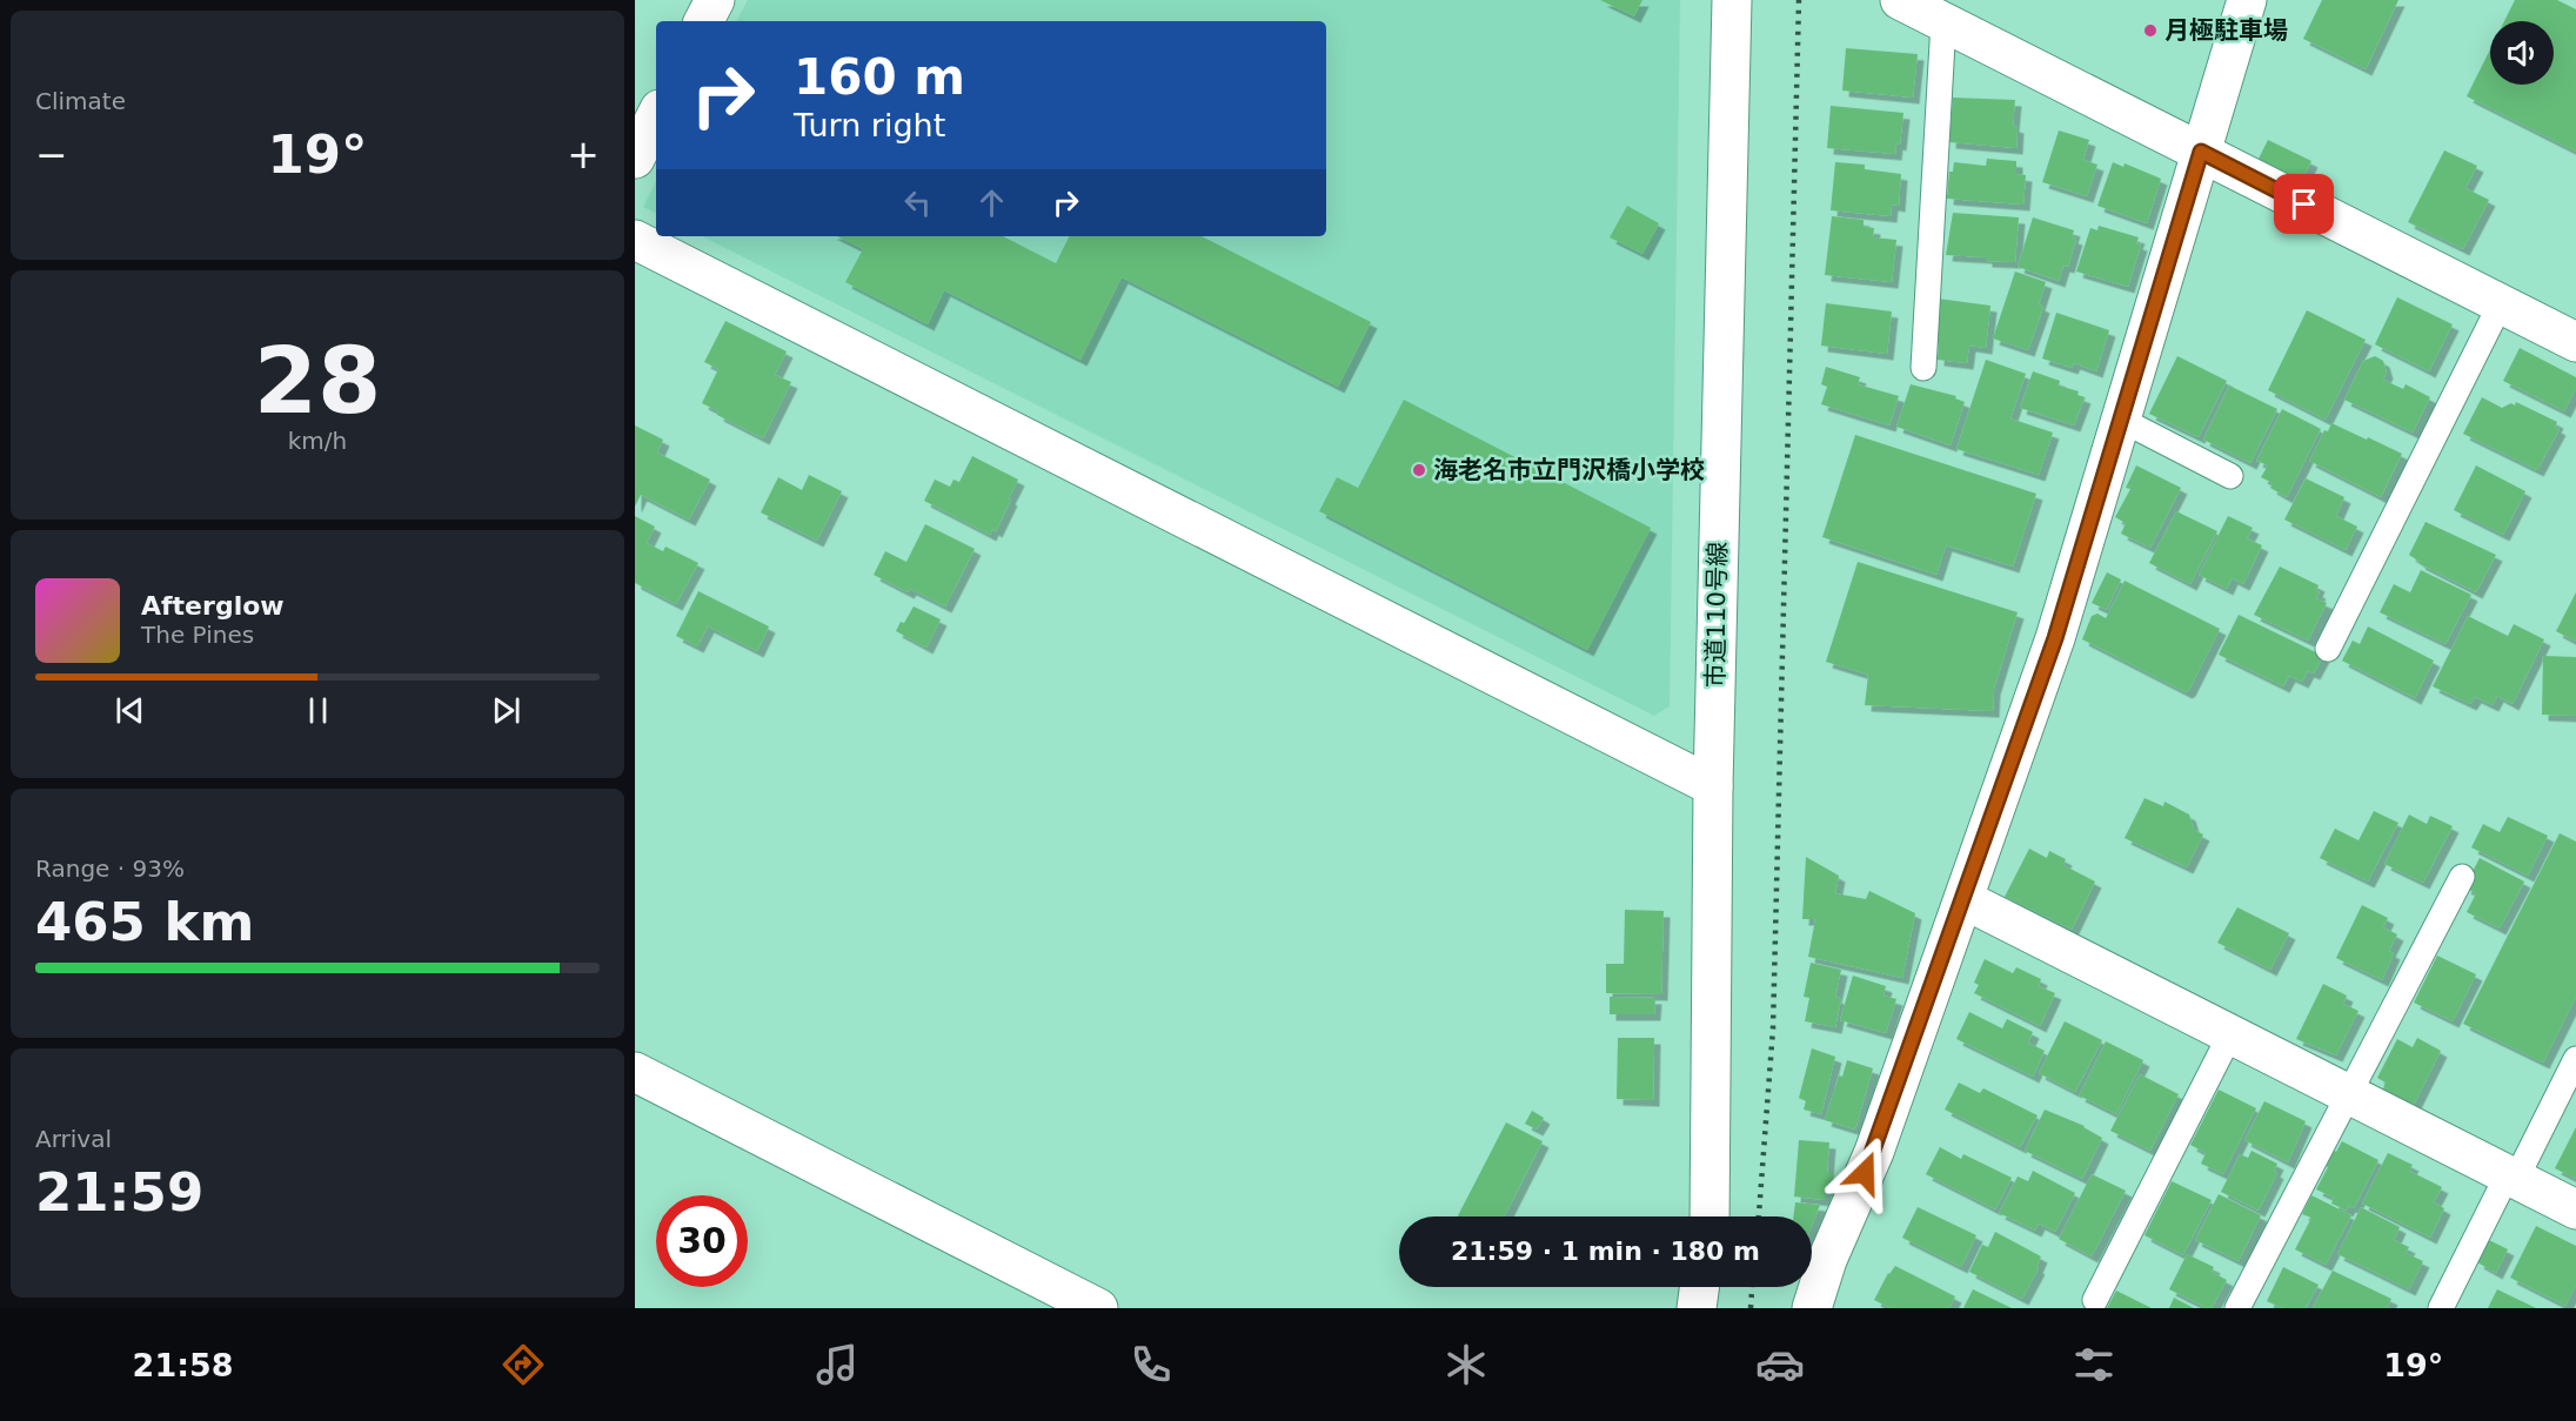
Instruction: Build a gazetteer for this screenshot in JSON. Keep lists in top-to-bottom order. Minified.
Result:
{"streets":{"street":["市道110号線"]},"places":["月極駐車場","海老名市立門沢橋小学校"],"page":{"tile":["Climate",["28","km/h"],["Range · 93%","465 km"],["Arrival","21:59"]],"turn":["160 m","Turn right"],"heat":["−","19°","+"],"song":["Afterglow","The Pines"],"limit":"30","trip":"21:59 · 1 min · 180 m","tabs":["21:58","19°"]}}
